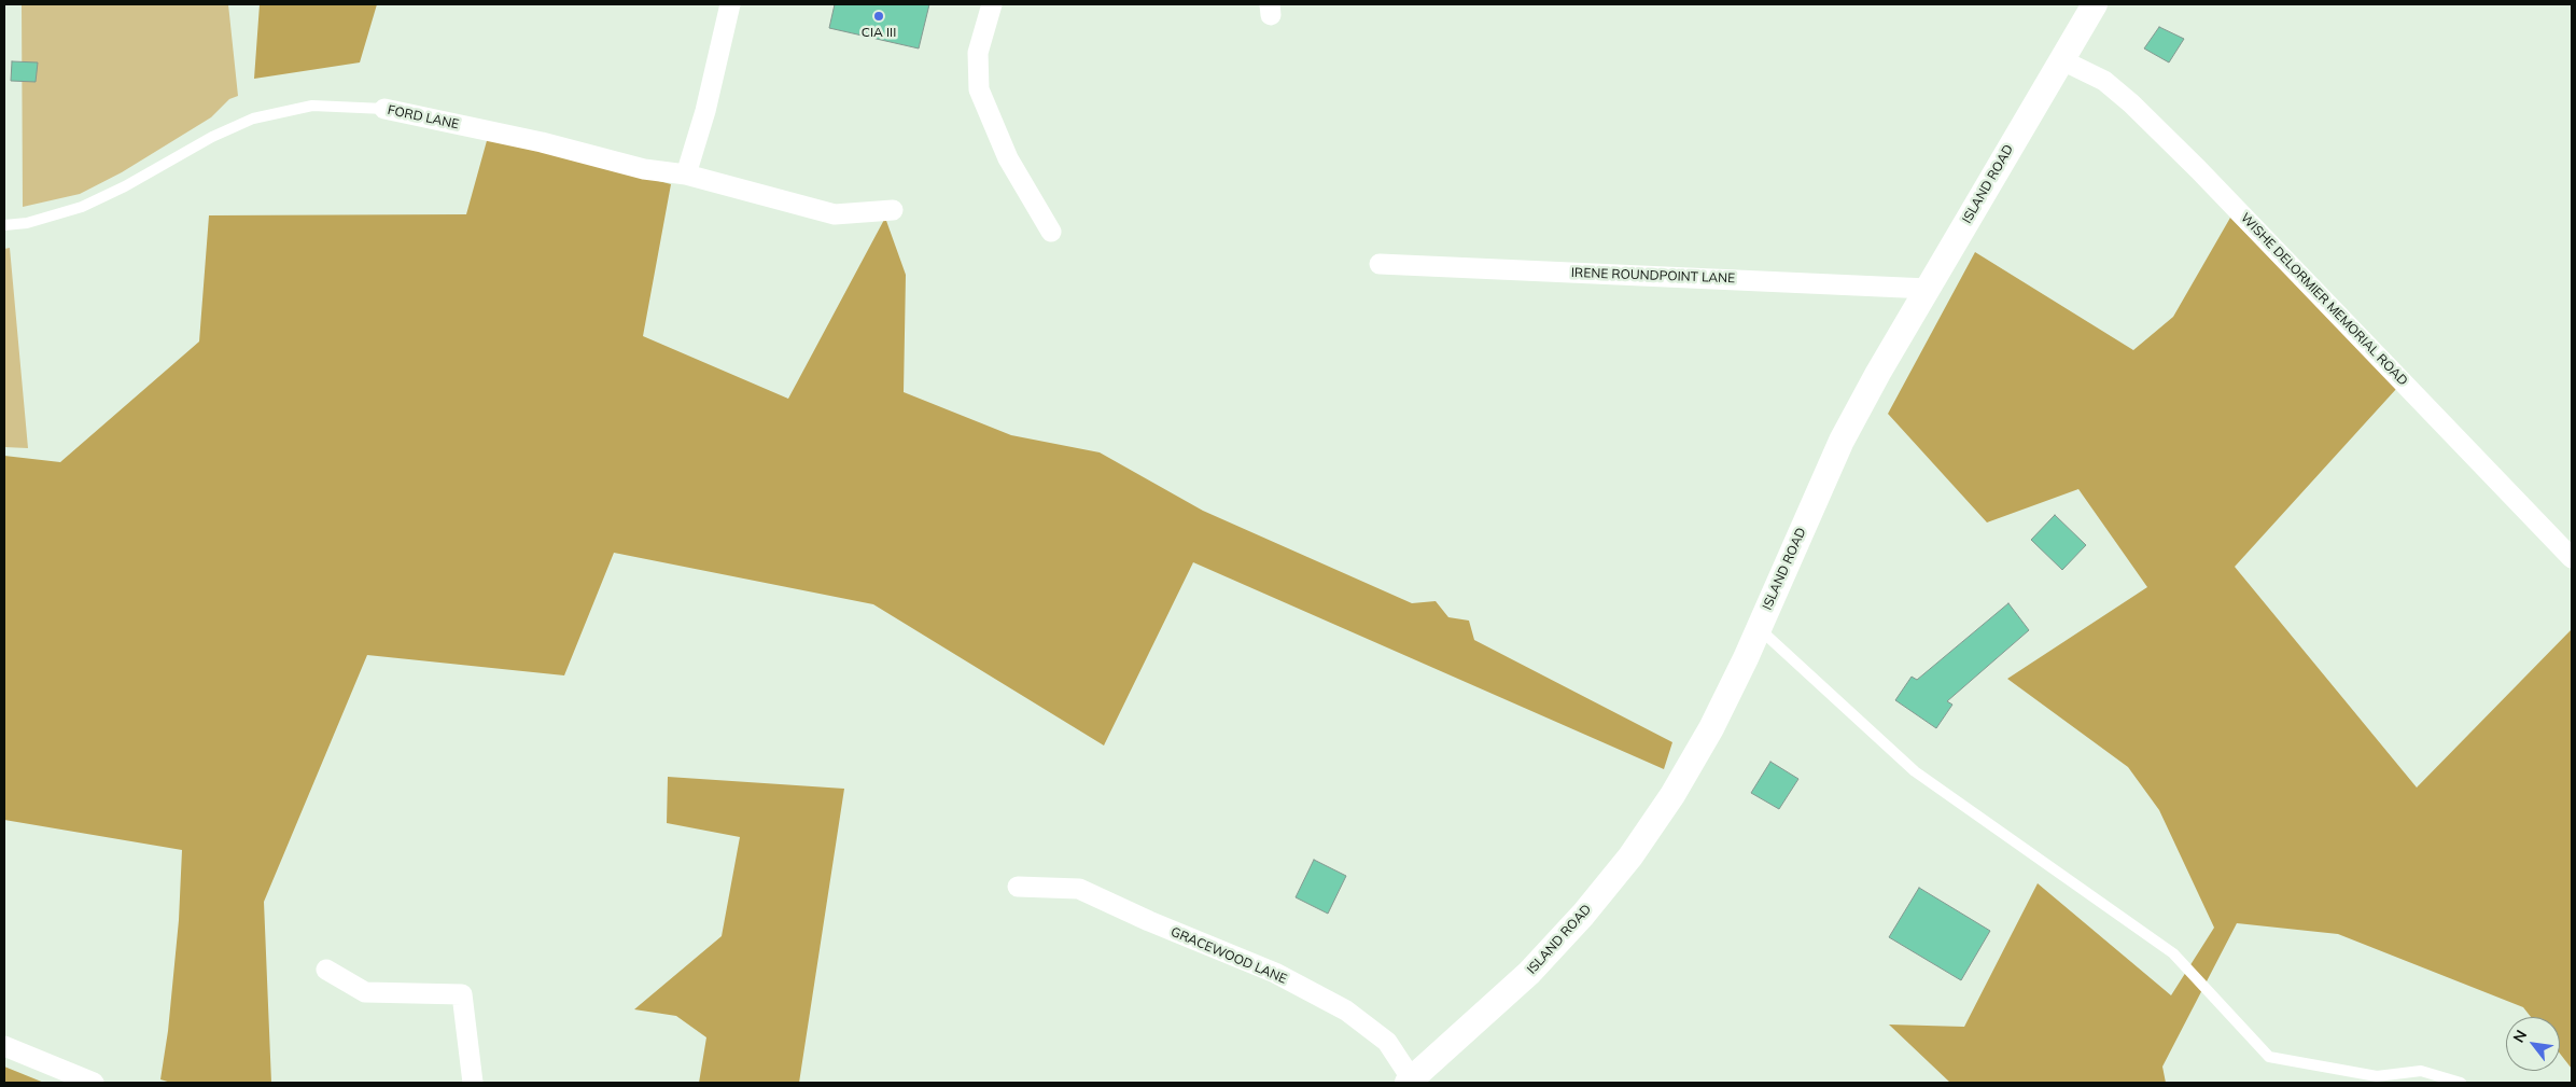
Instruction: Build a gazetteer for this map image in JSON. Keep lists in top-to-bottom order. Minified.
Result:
{"streets":{"street":["FORD LANE","ISLAND ROAD","IRENE ROUNDPOINT LANE","WISHE DELORMIER MEMORIAL ROAD","GRACEWOOD LANE"]},"crossings":[["ISLAND ROAD","IRENE ROUNDPOINT LANE"],["ISLAND ROAD","WISHE DELORMIER MEMORIAL ROAD"],["ISLAND ROAD","GRACEWOOD LANE"]],"places":["CIA III"],"north":"top left"}
